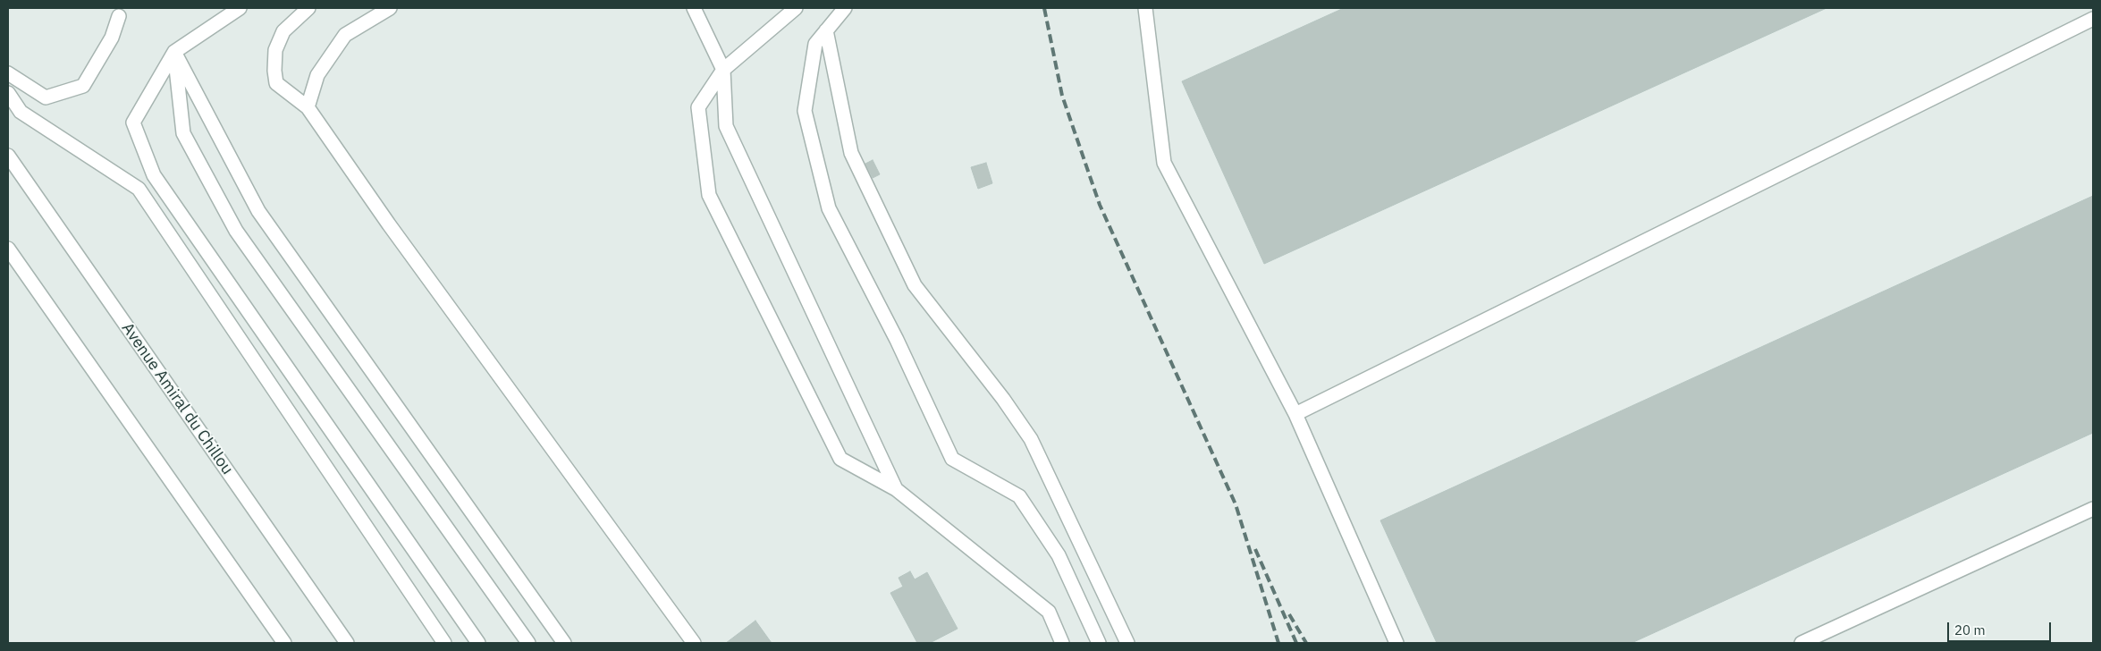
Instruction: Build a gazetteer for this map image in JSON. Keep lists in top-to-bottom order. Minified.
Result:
{"streets":{"street":["Avenue Amiral du Chillou"]},"scale_bar":"20 m"}
